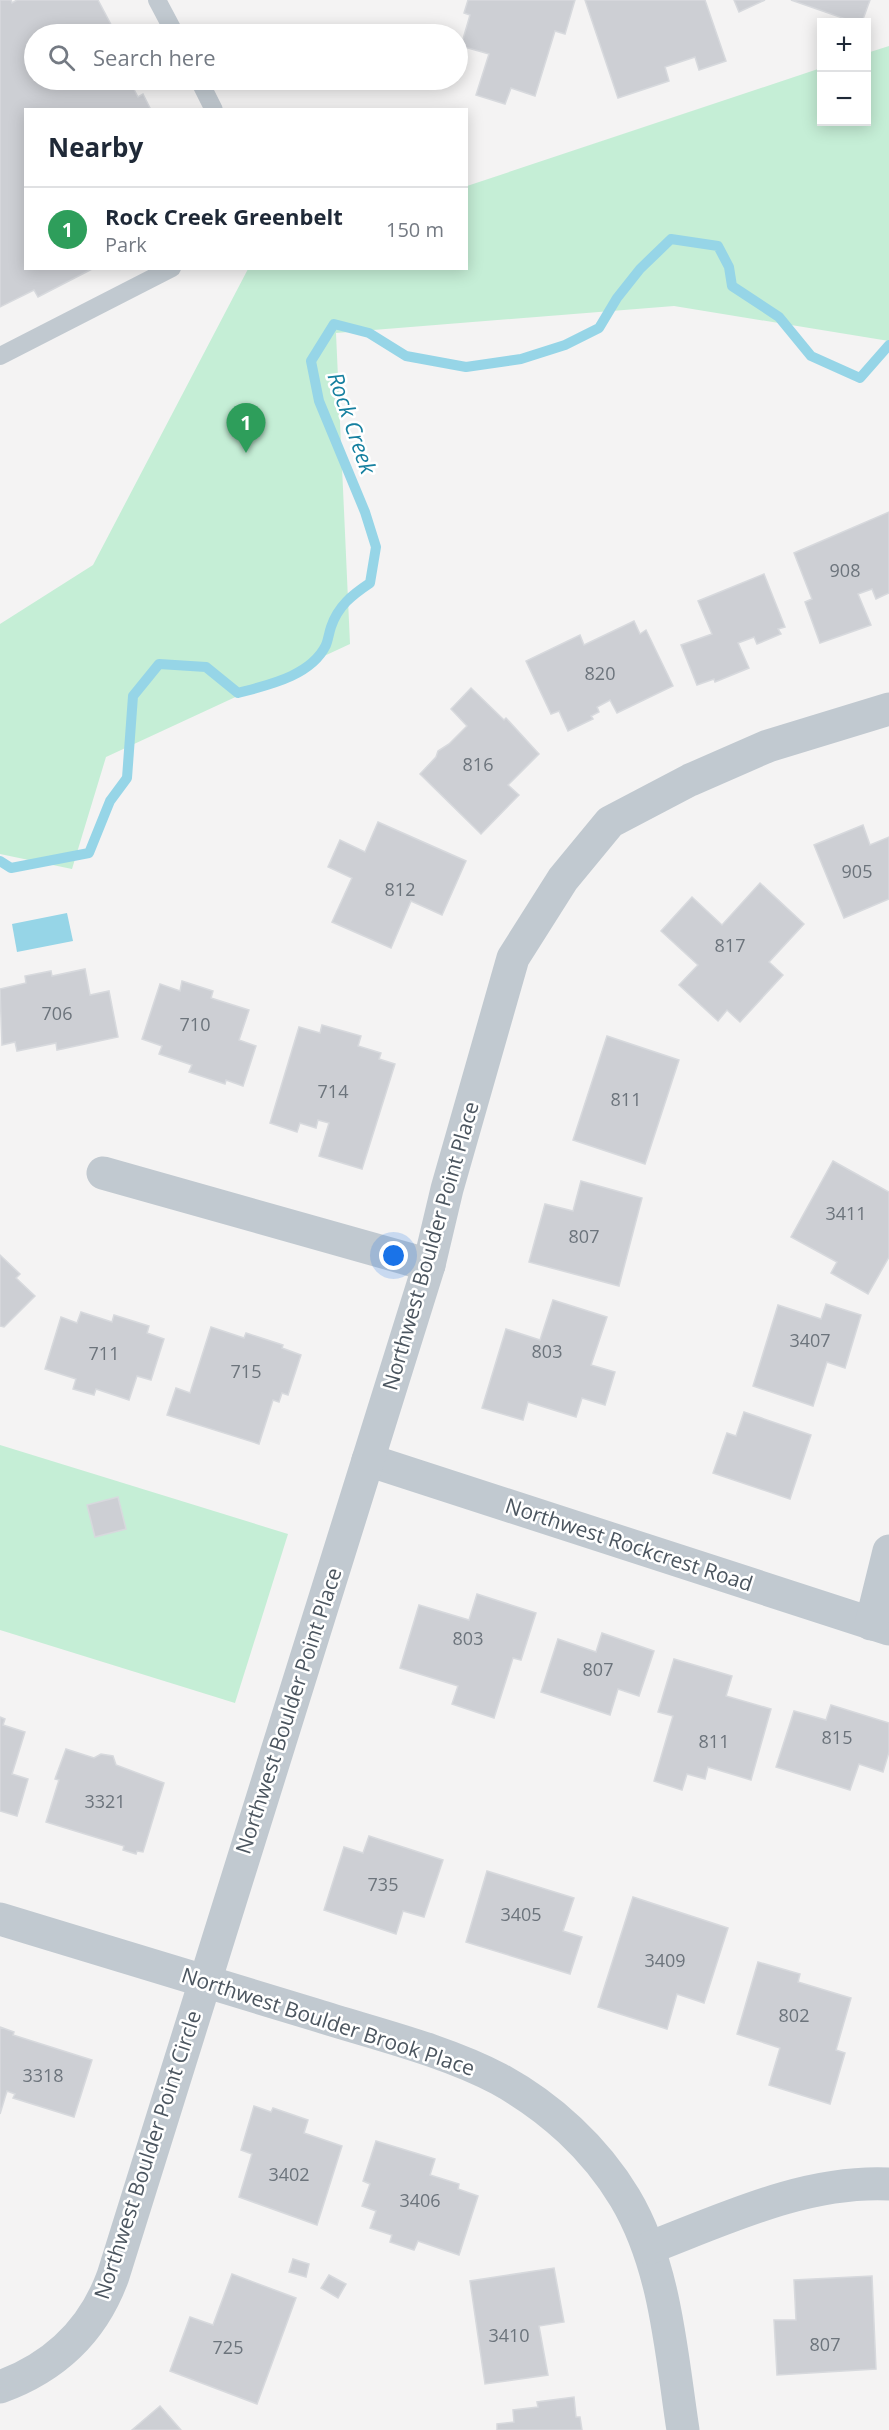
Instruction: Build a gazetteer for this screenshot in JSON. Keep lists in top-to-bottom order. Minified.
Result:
{"streets":{"street":["Northwest Boulder Point Place","Northwest Rockcrest Road","Northwest Boulder Brook Place","Northwest Boulder Point Circle"]},"crossings":[["Northwest Boulder Point Place","Northwest Rockcrest Road"],["Northwest Boulder Point Place","Northwest Boulder Brook Place"],["Northwest Boulder Point Place","Northwest Boulder Point Circle"],["Northwest Boulder Brook Place","Northwest Boulder Point Circle"]],"water":["Rock Creek"],"house_numbers":["908","820","816","905","812","817","706","710","714","811","3411","807","3407","803","711","715","803","807","815","811","3321","735","3405","3409","802","3318","3402","3406","3410","807","725"],"page":{"map_buttons":["+","−"],"search":"Search here","heading":"Nearby","list":[{"mark":"1","name":"Rock Creek Greenbelt","note":"Park","value":"150 m"}],"pins":"1"}}
